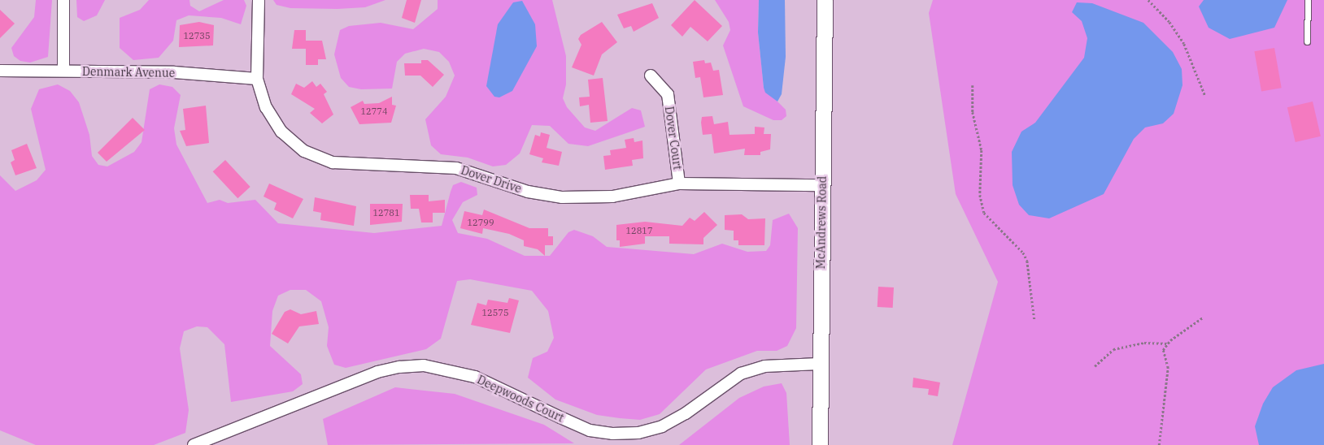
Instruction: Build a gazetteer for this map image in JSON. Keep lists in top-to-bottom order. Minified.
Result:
{"streets":{"main road":["McAndrews Road"],"street":["Denmark Avenue","Dover Court","Dover Drive","Deepwoods Court"]},"crossings":[["Denmark Avenue","Dover Drive"],["Dover Court","Dover Drive"],["Dover Drive","McAndrews Road"],["McAndrews Road","Deepwoods Court"]],"house_numbers":["12735","12774","12781","12799","12817","12575"]}
